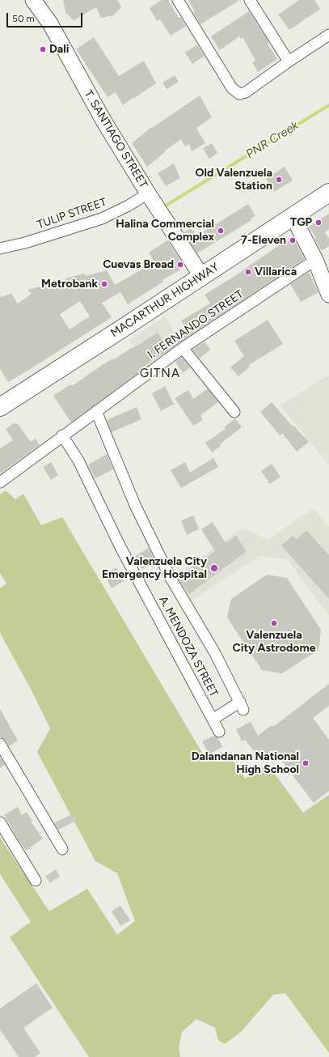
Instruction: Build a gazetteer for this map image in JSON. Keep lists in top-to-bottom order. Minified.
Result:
{"streets":{"highway":["MACARTHUR HIGHWAY"],"main road":["T. SANTIAGO STREET"],"street":["TULIP STREET","I. FERNANDO STREET","A. MENDOZA STREET"]},"crossings":[["T. SANTIAGO STREET","TULIP STREET"],["T. SANTIAGO STREET","MACARTHUR HIGHWAY"],["I. FERNANDO STREET","A. MENDOZA STREET"]],"districts":["GITNA"],"water":["PNR Creek"],"places":["Dali","Old Valenzuela Station","TGP","Halina Commercial Complex","7-Eleven","Cuevas Bread","Villarica","Metrobank","Valenzuela City Emergency Hospital","Valenzuela City Astrodome","Dalandanan National High School"],"scale_bar":"50 m"}
